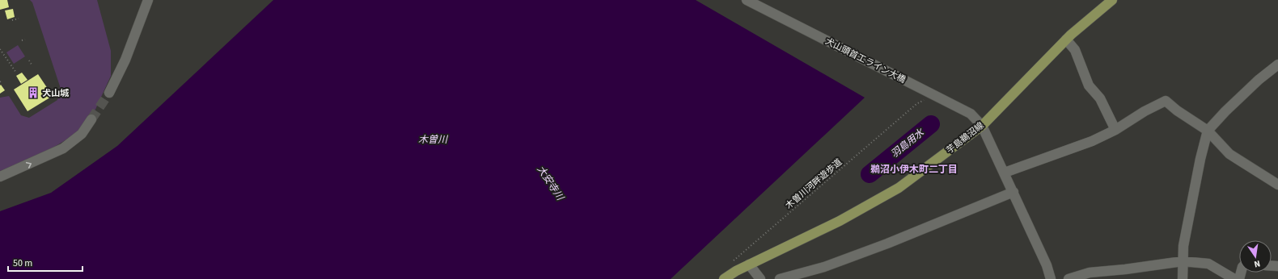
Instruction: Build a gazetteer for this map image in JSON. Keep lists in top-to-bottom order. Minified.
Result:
{"streets":{"main road":["芋島鵜沼線"],"street":["犬山頭首工ライン大橋"],"path":["木曽川河畔遊歩道"]},"crossings":[["犬山頭首工ライン大橋","芋島鵜沼線"]],"districts":["鵜沼小伊木町二丁目"],"water":["木曽川","羽島用水","大安寺川"],"places":{"building":["犬山城"]},"scale_bar":"50 m","north":"bottom"}
